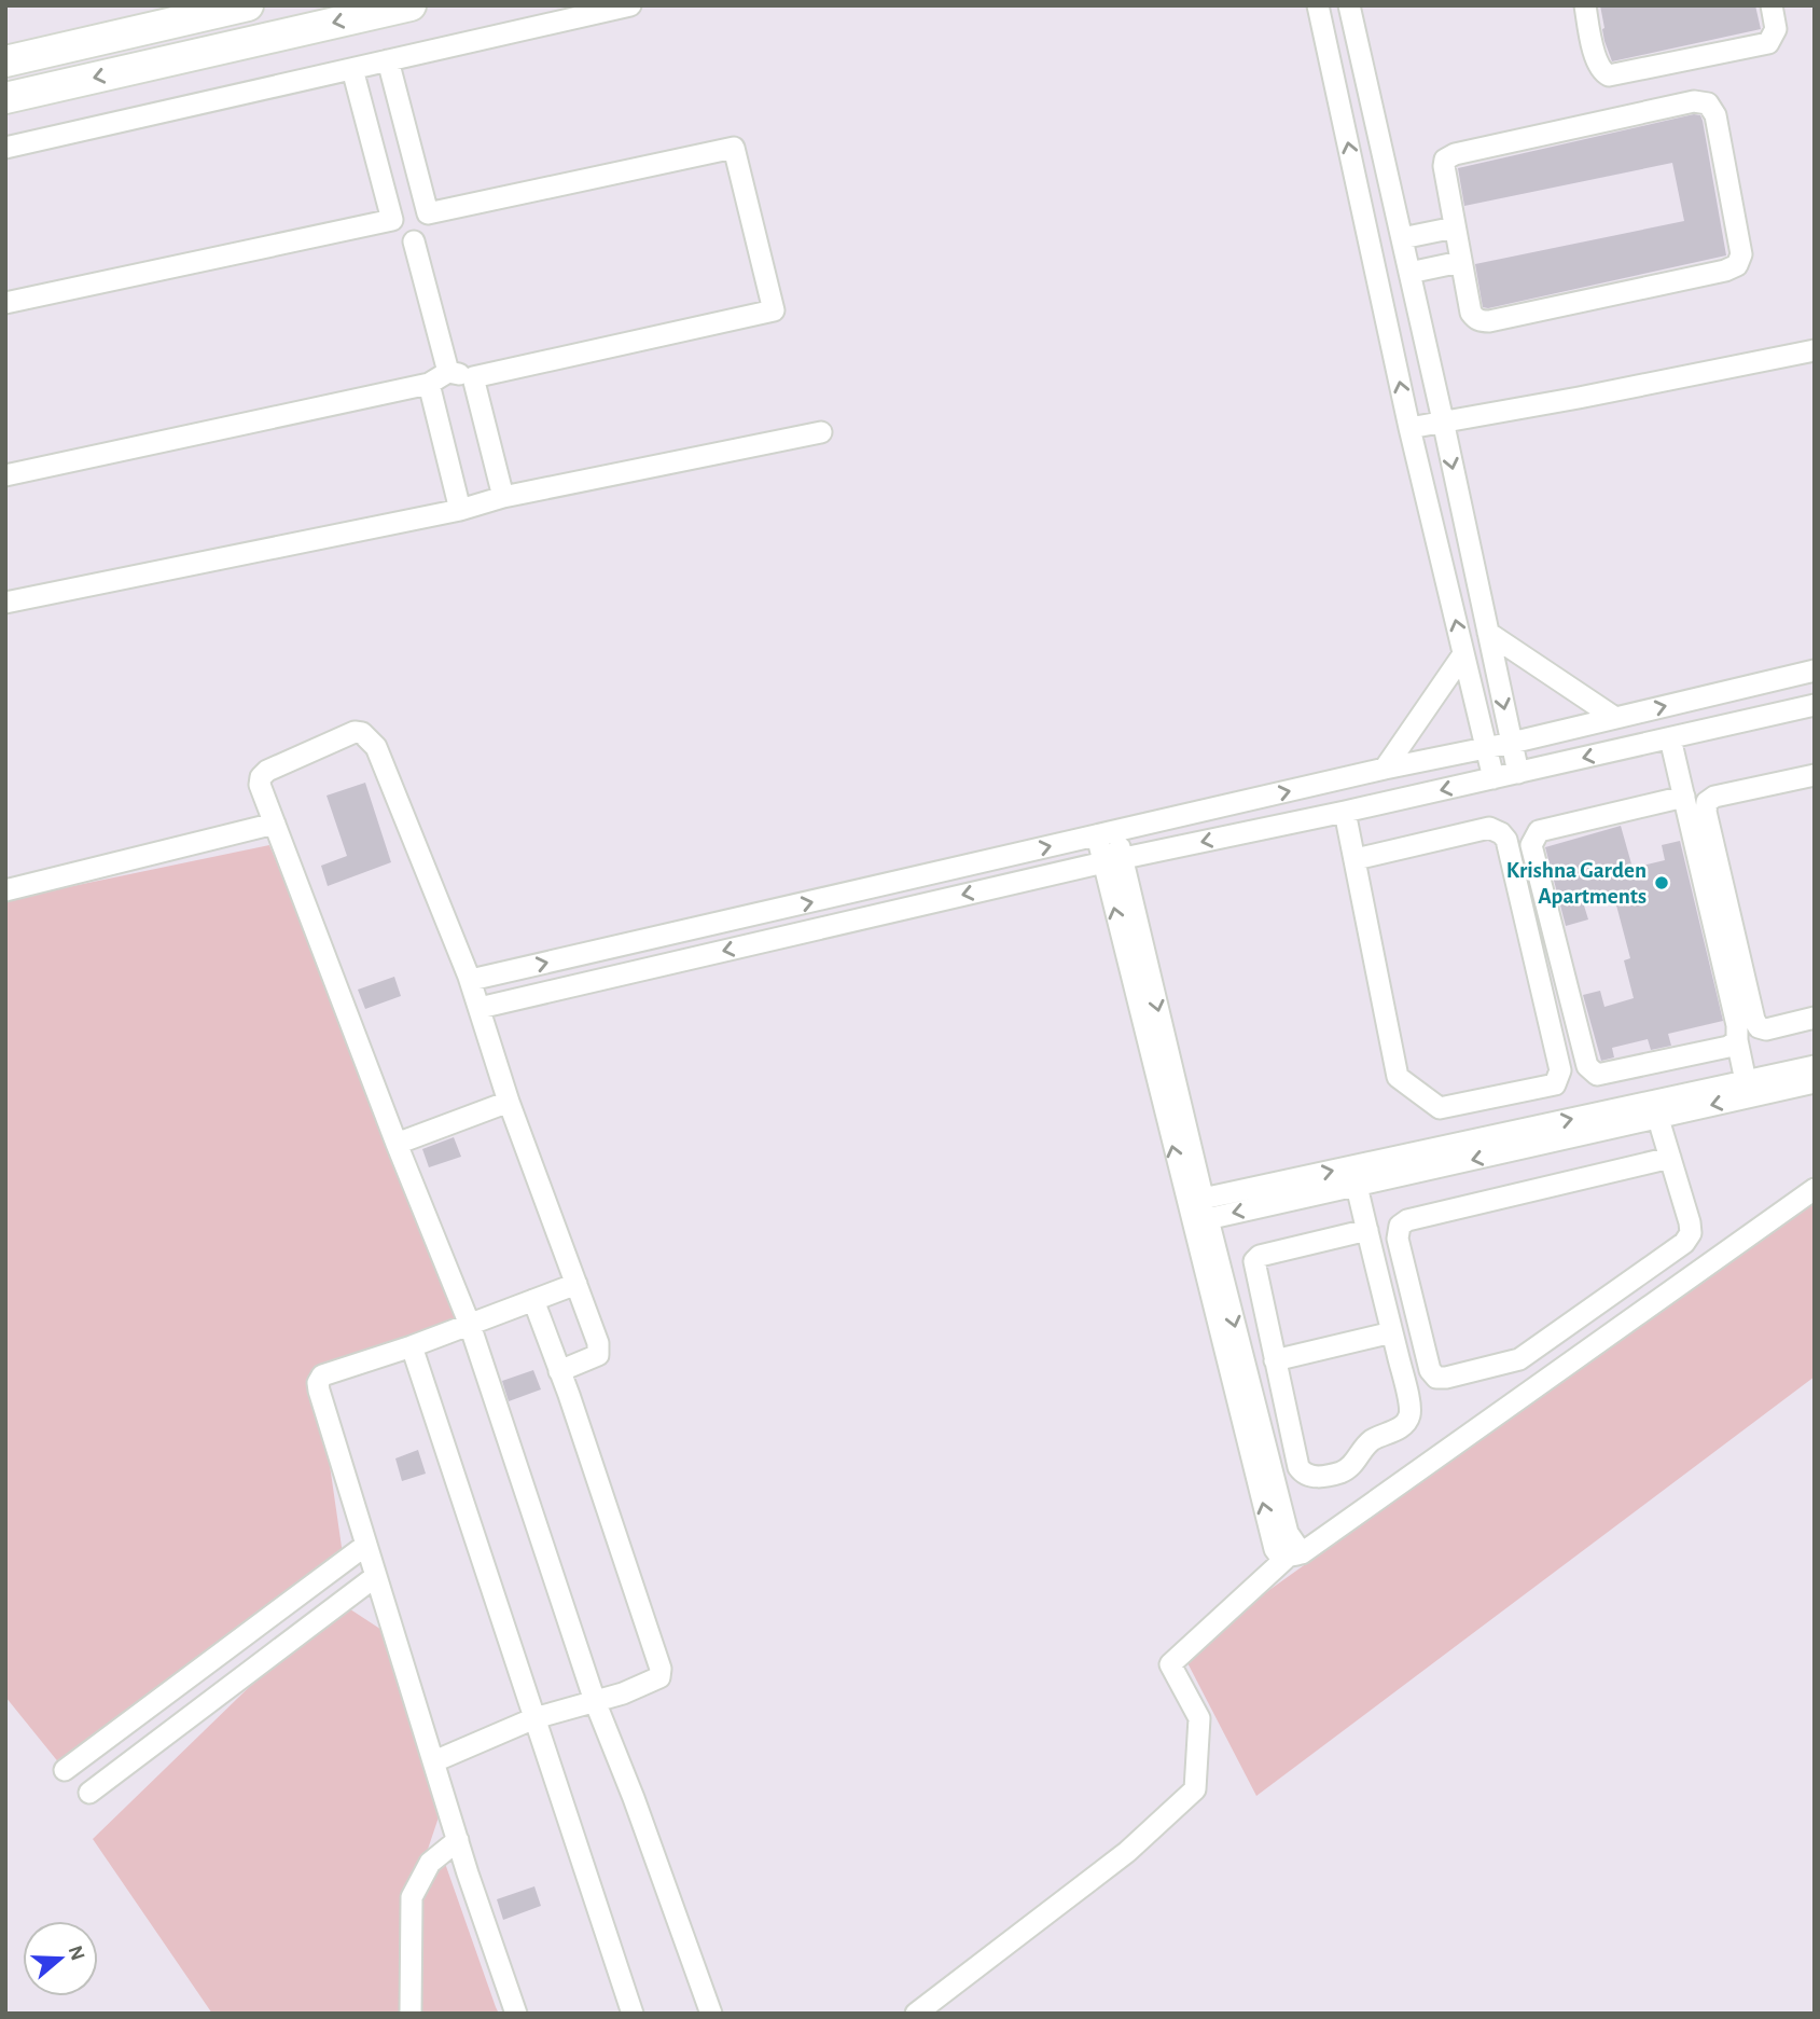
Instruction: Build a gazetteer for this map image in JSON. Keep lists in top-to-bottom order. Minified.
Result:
{"places":["Krishna Garden Apartments"],"north":"right"}
